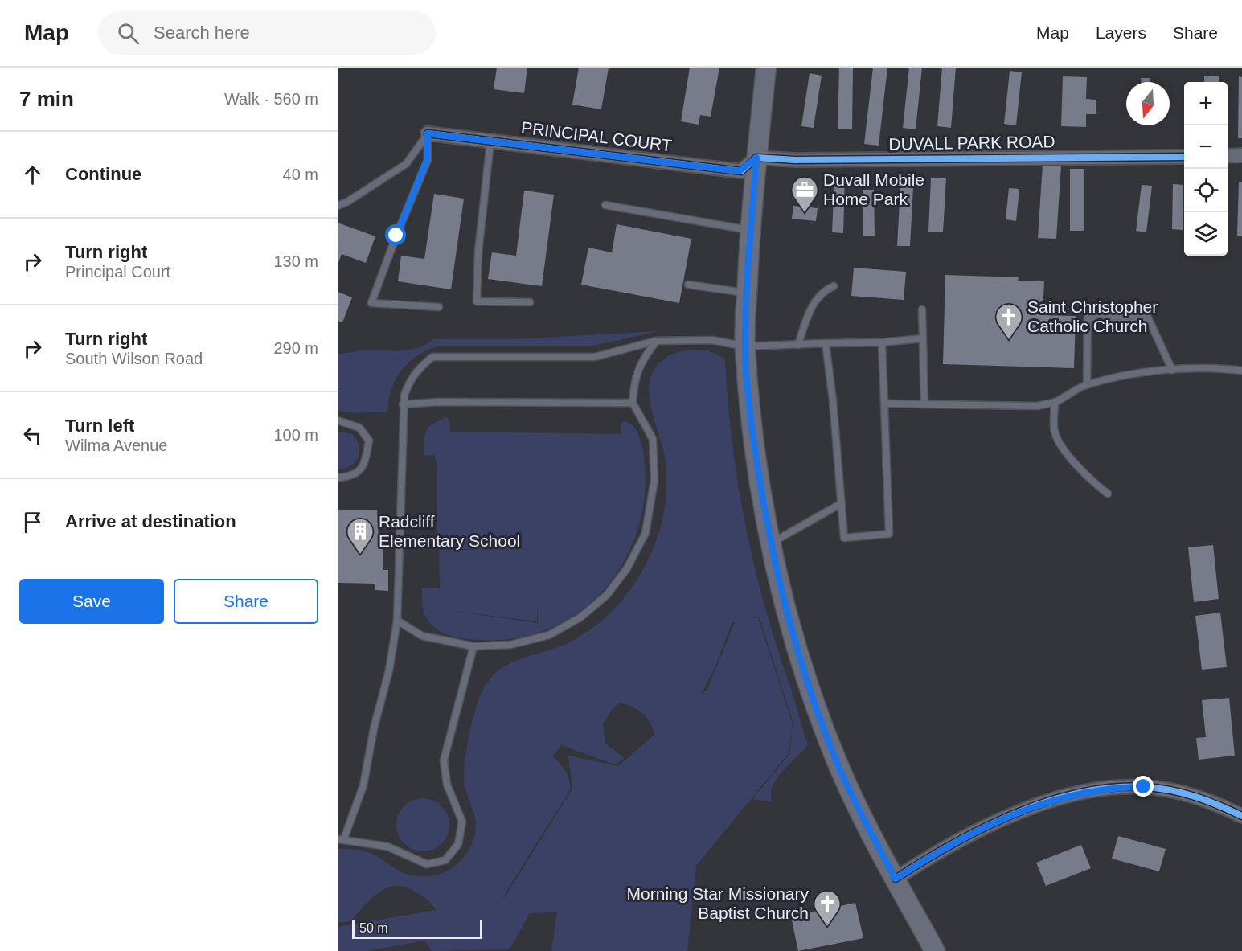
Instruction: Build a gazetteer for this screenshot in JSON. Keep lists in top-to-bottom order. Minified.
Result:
{"streets":{"street":["PRINCIPAL COURT","DUVALL PARK ROAD"]},"crossings":[["PRINCIPAL COURT","DUVALL PARK ROAD"]],"places":{"office":["Duvall Mobile Home Park"],"church":["Saint Christopher Catholic Church","Morning Star Missionary Baptist Church"],"building":["Radcliff Elementary School"]},"scale_bar":"50 m","north":"bottom","page":{"header":"Map","search":"Search here","nav":["Map","Layers","Share"],"heading":["7 min","Walk · 560 m"],"map_buttons":["+","−"],"list":[["Continue","40 m"],["Turn right","Principal Court","130 m"],["Turn right","South Wilson Road","290 m"],["Turn left","Wilma Avenue","100 m"],"Arrive at destination"],"buttons":["Save","Share"],"scale":"50 m"}}
